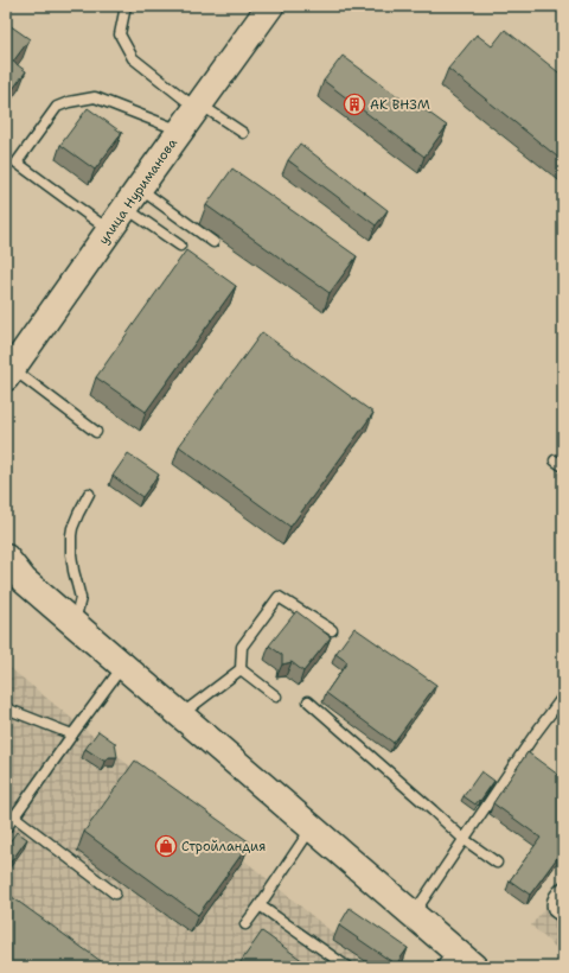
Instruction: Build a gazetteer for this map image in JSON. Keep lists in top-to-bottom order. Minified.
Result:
{"streets":{"main road":["улица Нуриманова"]},"places":{"building":["АК ВНЗМ"],"shop":["Стройландия"]}}
